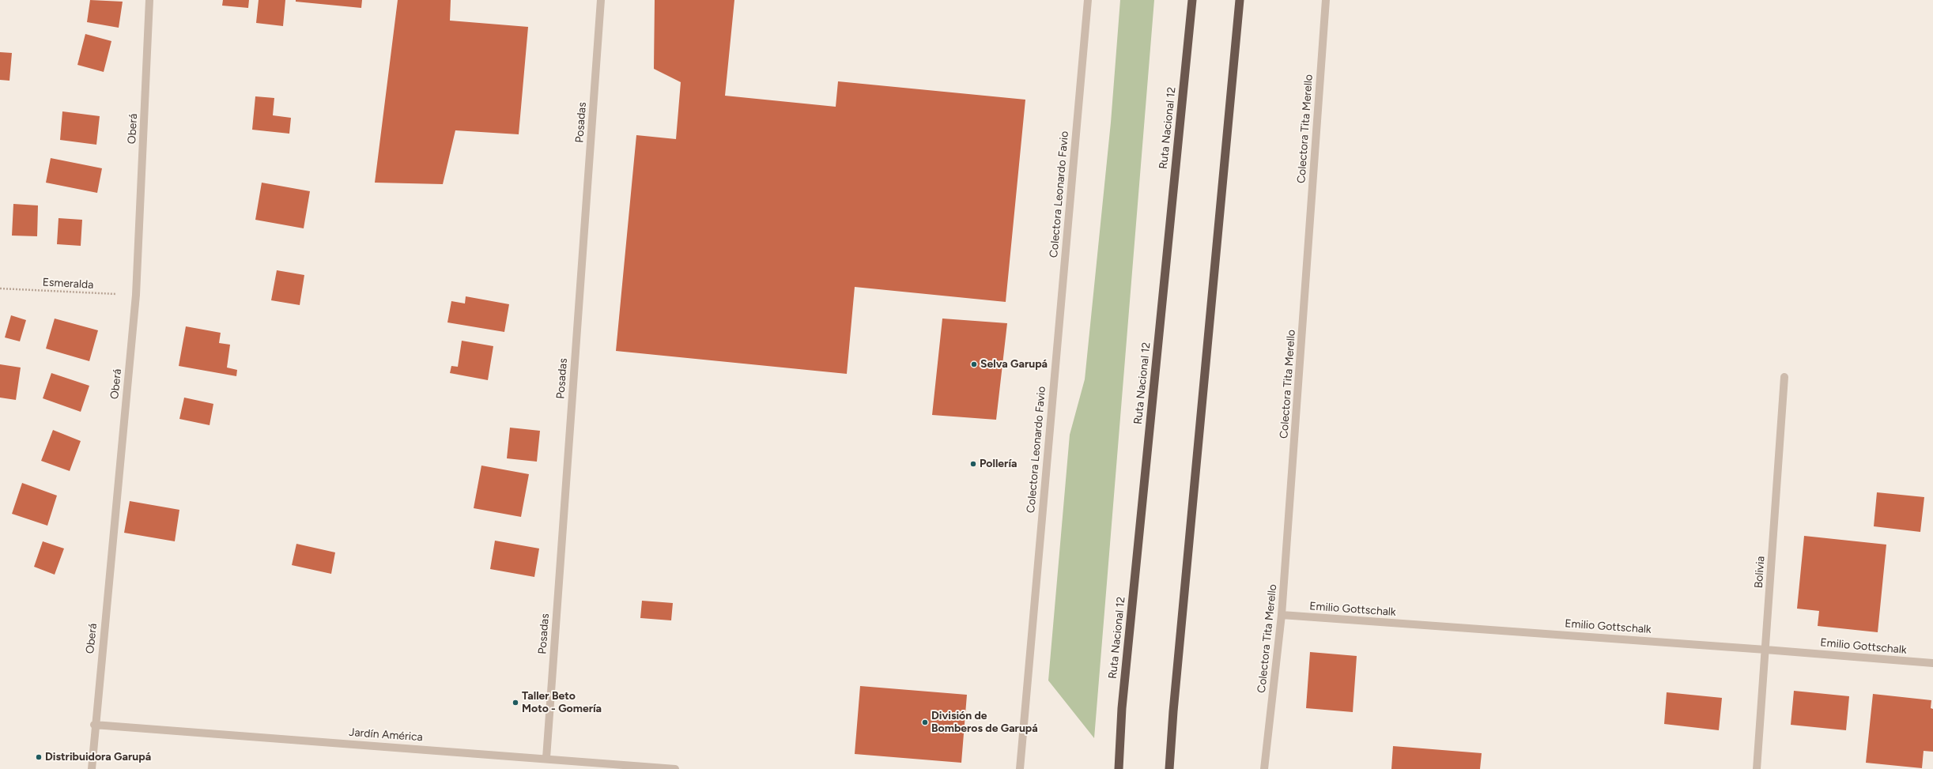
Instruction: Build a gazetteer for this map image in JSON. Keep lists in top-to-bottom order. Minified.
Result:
{"streets":{"highway":["Ruta Nacional 12"],"street":["Posadas","Oberá","Colectora Tita Merello","Colectora Leonardo Favio","Bolivia","Emilio Gottschalk","Jardín América"],"path":["Esmeralda"]},"crossings":[["Posadas","Jardín América"],["Oberá","Esmeralda"],["Oberá","Jardín América"],["Colectora Tita Merello","Emilio Gottschalk"],["Bolivia","Emilio Gottschalk"]],"places":["Selva Garupá","Pollería","Taller Beto Moto - Gomería","División de Bomberos de Garupá","Distribuidora Garupá"]}
